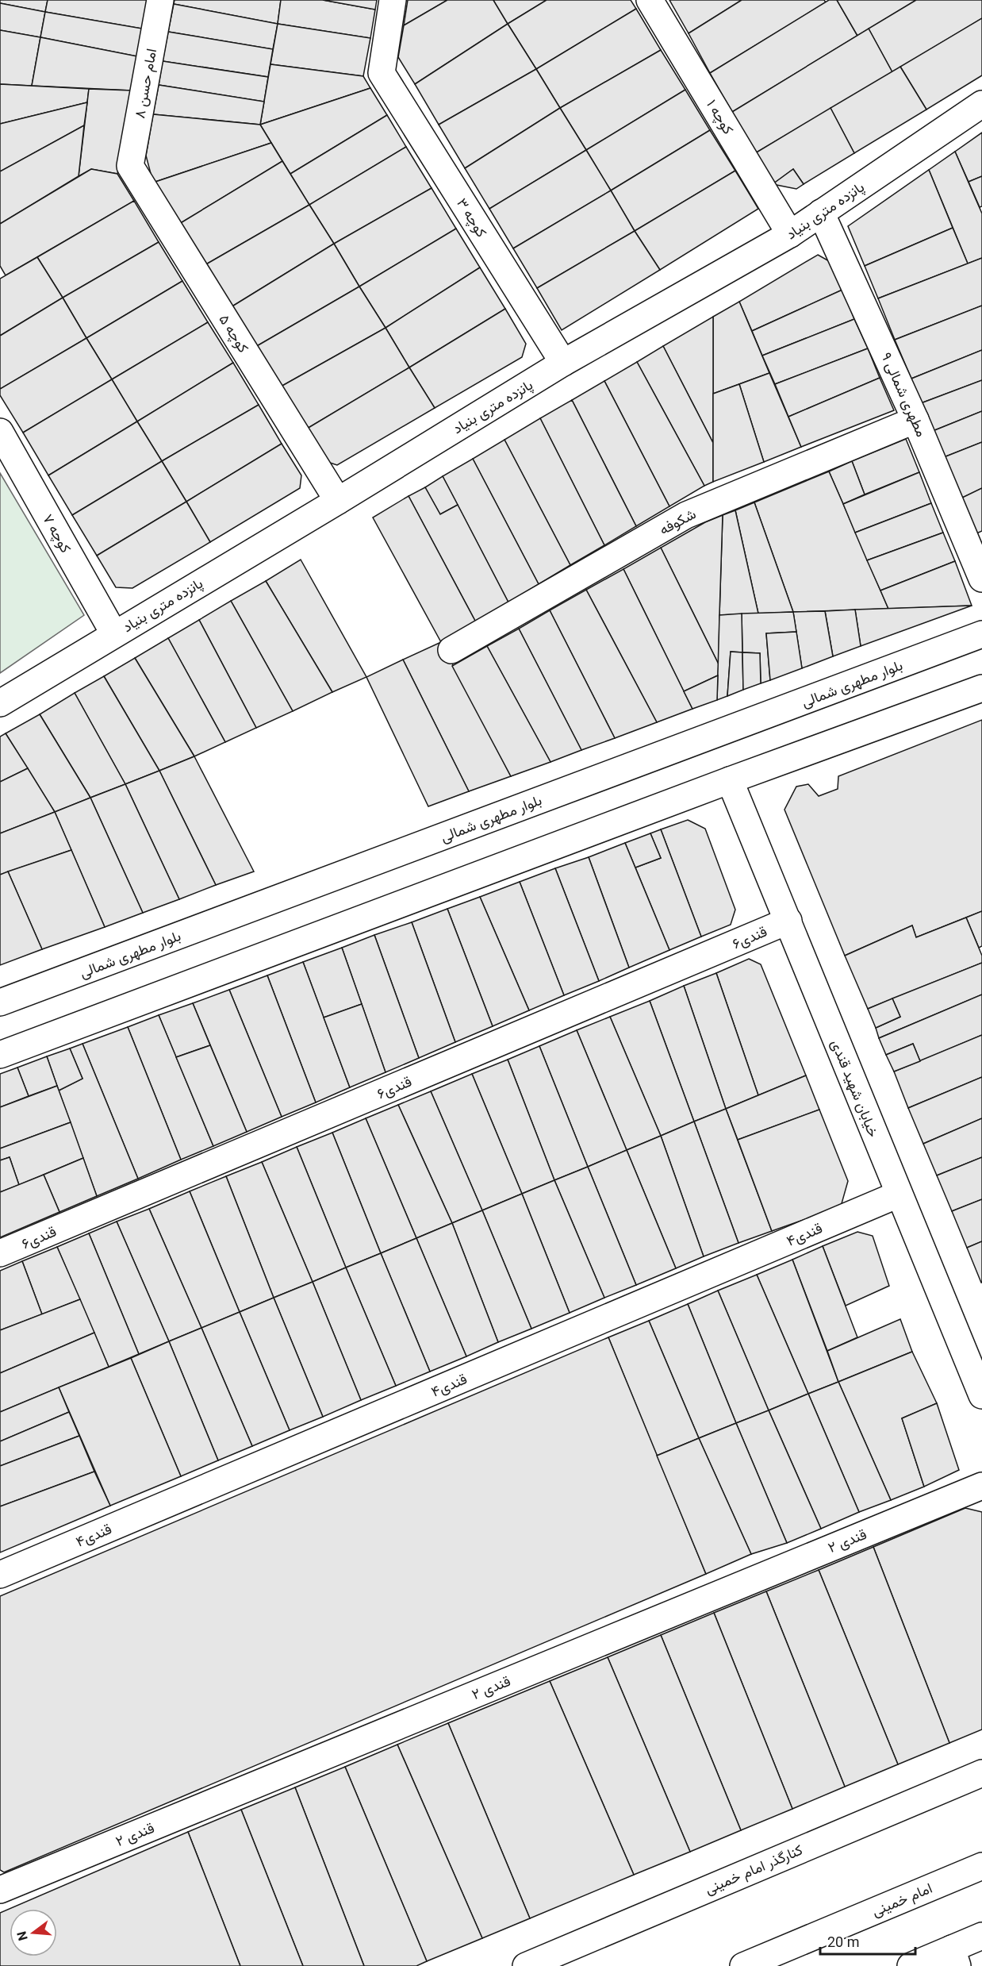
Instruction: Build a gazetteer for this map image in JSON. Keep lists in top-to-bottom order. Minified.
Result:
{"streets":{"street":["امام حسن ۸","کوچه ۱","پانزده متری بنیاد","کوچه ۳","کوچه ۵","مطهری شمالی ۹","شکوفه","کوچه ۷","بلوار مطهری شمالی","قندی۶","خیابان شهید قندی","قندی۴","قندی ۲","کنارگذر امام خمینی","امام خمینی"]},"crossings":[["امام حسن ۸","کوچه ۵"],["کوچه ۱","پانزده متری بنیاد"],["پانزده متری بنیاد","کوچه ۳"],["پانزده متری بنیاد","کوچه ۵"],["پانزده متری بنیاد","مطهری شمالی ۹"],["پانزده متری بنیاد","کوچه ۷"],["مطهری شمالی ۹","شکوفه"],["قندی۶","خیابان شهید قندی"],["خیابان شهید قندی","قندی۴"]],"scale_bar":"20 m","north":"left"}
